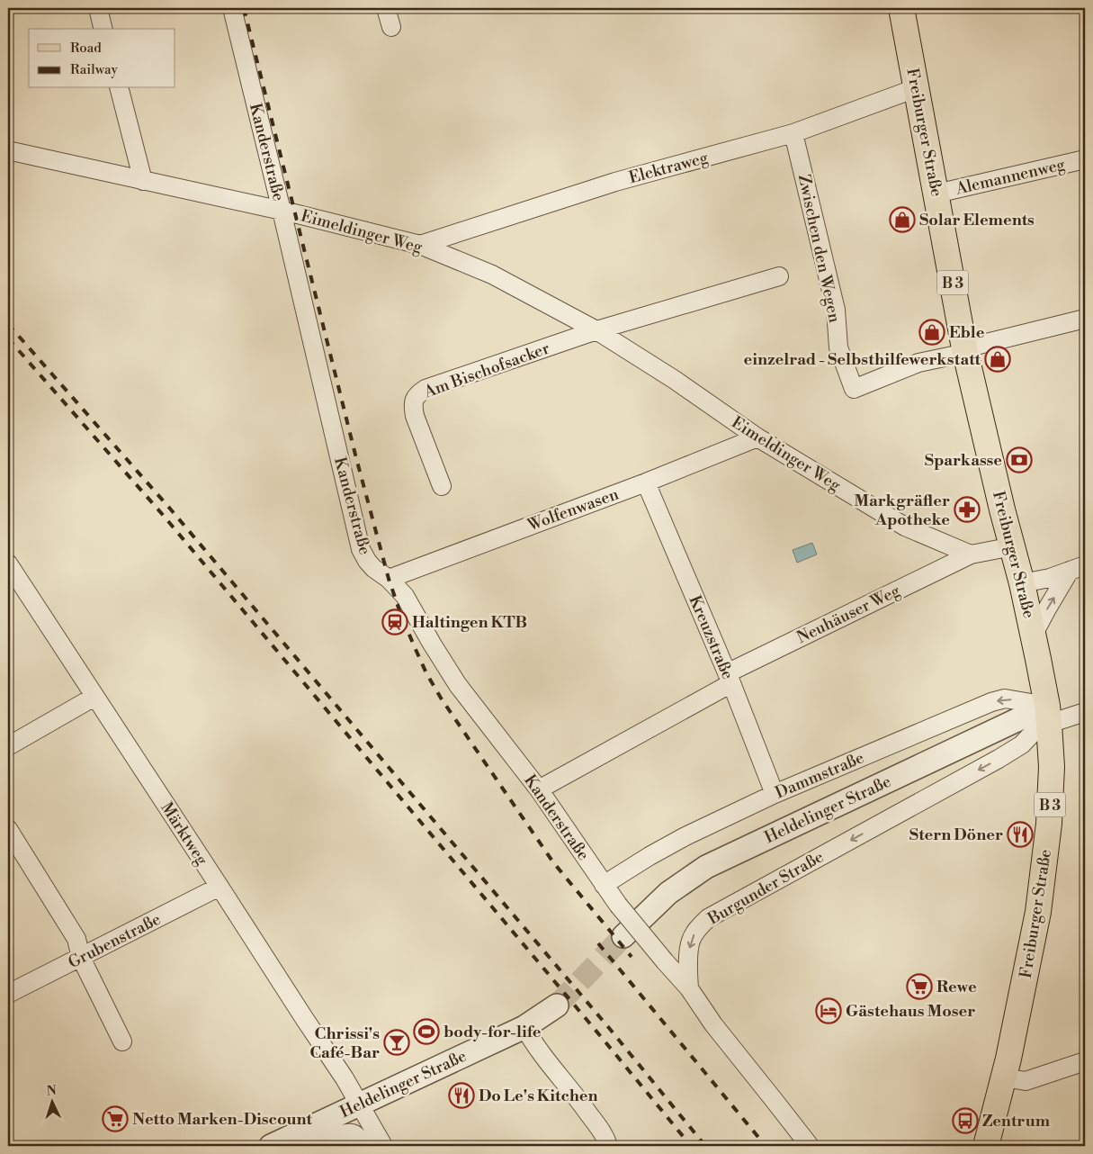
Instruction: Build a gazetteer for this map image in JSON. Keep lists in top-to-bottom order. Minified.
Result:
{"streets":{"main road":["Freiburger Straße","B 3"],"street":["Kanderstraße","Elektraweg","Alemannenweg","Eimeldinger Weg","Zwischen den Wegen","Am Bischofsacker","Wolfenwasen","Neuhäuser Weg","Kreuzstraße","Dammstraße","Heldelinger Straße","Märktweg","Burgunder Straße","Grubenstraße"]},"crossings":[["Freiburger Straße","Elektraweg"],["Freiburger Straße","Alemannenweg"],["Freiburger Straße","Zwischen den Wegen"],["Freiburger Straße","Dammstraße"],["Freiburger Straße","Heldelinger Straße"],["Freiburger Straße","Burgunder Straße"],["Kanderstraße","Eimeldinger Weg"],["Kanderstraße","Wolfenwasen"],["Kanderstraße","Neuhäuser Weg"],["Kanderstraße","Dammstraße"],["Kanderstraße","Burgunder Straße"],["Elektraweg","Eimeldinger Weg"],["Elektraweg","Zwischen den Wegen"],["Eimeldinger Weg","Am Bischofsacker"],["Eimeldinger Weg","Wolfenwasen"],["Eimeldinger Weg","Neuhäuser Weg"],["Wolfenwasen","Kreuzstraße"],["Neuhäuser Weg","Kreuzstraße"],["Kreuzstraße","Dammstraße"],["Dammstraße","Heldelinger Straße"],["Dammstraße","Burgunder Straße"],["Heldelinger Straße","Märktweg"],["Heldelinger Straße","Burgunder Straße"],["Märktweg","Grubenstraße"]],"one_way":["Burgunder Straße"],"places":{"shop":["Solar Elements","Eble","einzelrad - Selbsthilfewerkstatt"],"bank":["Sparkasse"],"pharmacy":["Markgräfler Apotheke"],"station":["Haltingen KTB"],"restaurant":["Stern Döner","Do Le's Kitchen"],"supermarket":["Rewe","Netto Marken-Discount"],"hotel":["Gästehaus Moser"],"sports":["body-for-life"],"bar":["Chrissi's Café-Bar"],"bus stop":["Zentrum"]},"legend":["Road","Railway"],"north":"top"}
